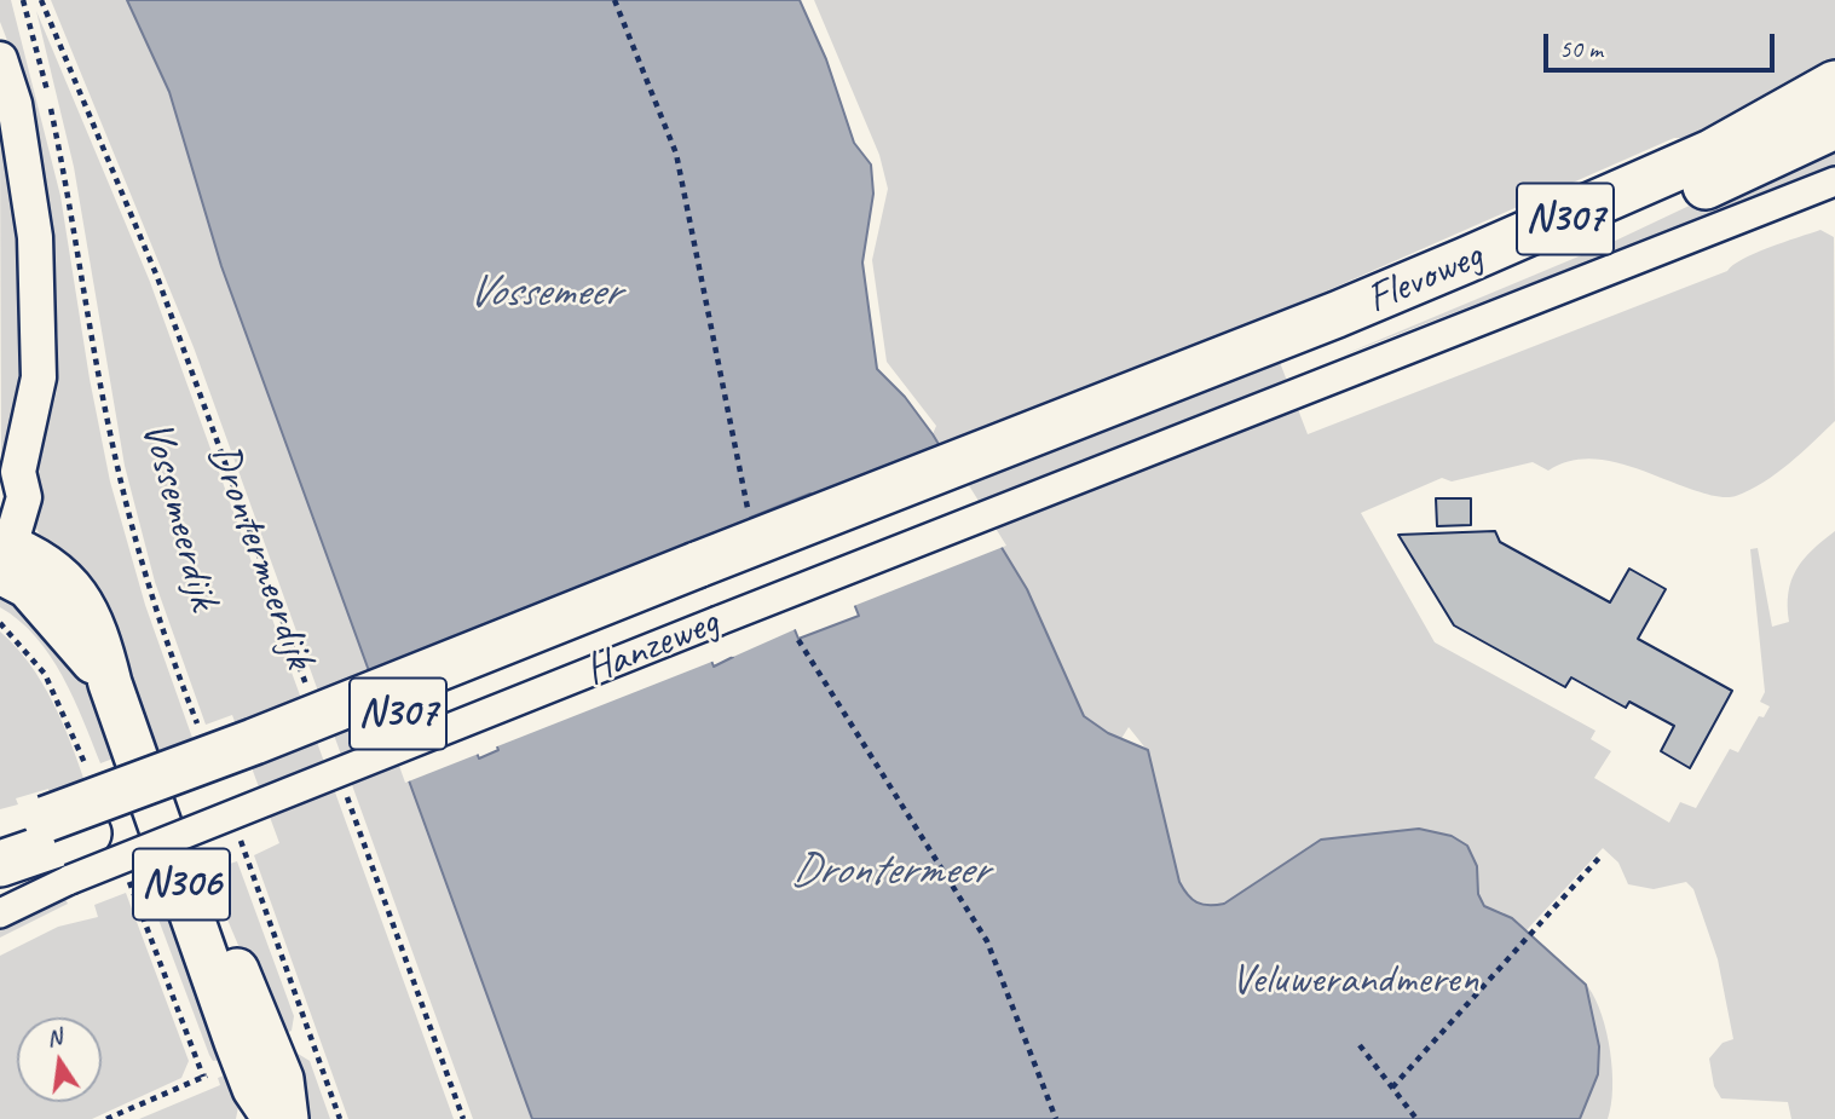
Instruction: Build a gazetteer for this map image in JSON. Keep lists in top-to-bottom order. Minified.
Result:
{"streets":{"highway":["N307","Flevoweg","Hanzeweg"],"main road":["N306"],"path":["Vossemeerdijk","Drontermeerdijk"]},"crossings":[["Flevoweg","Hanzeweg"]],"water":["Vossemeer","Drontermeer"],"parks":["Veluwerandmeren"],"scale_bar":"50 m","north":"top"}
